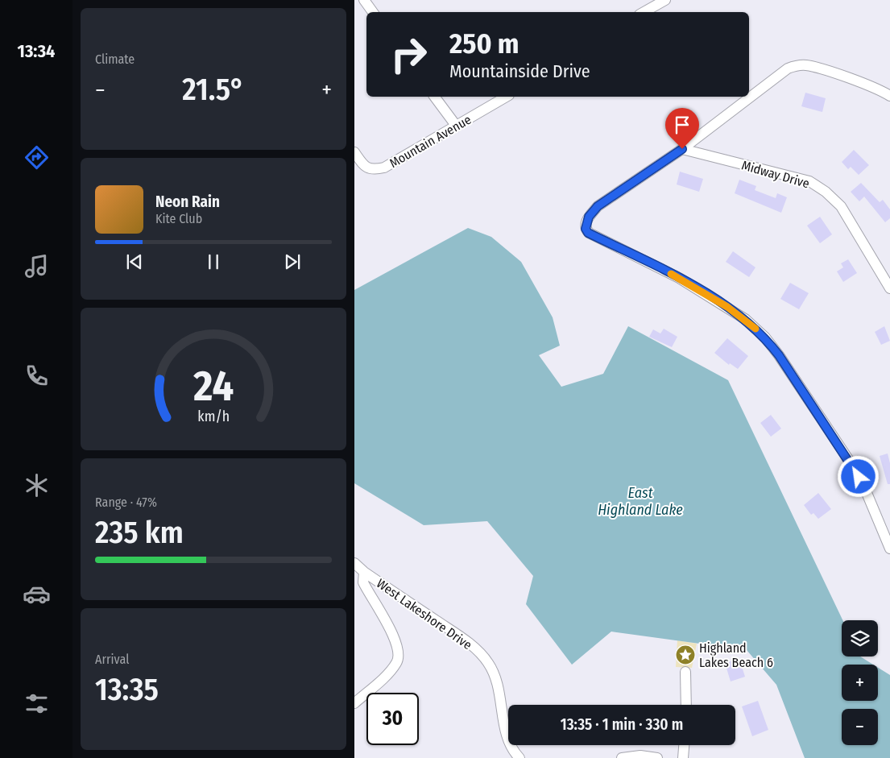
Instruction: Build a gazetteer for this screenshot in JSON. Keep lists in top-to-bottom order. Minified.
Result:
{"streets":{"street":["Mountain Avenue","Midway Drive","West Lakeshore Drive"]},"water":["East Highland Lake"],"places":{"place":["Highland Lakes Beach 6"]},"page":{"tabs":"13:34","tile":["Climate",["Range · 47%","235 km"],["Arrival","13:35"]],"turn":["250 m","Mountainside Drive"],"heat":["−","21.5°","+"],"song":["Neon Rain","Kite Club"],"map_buttons":["+","−"],"limit":"30","trip":"13:35 · 1 min · 330 m","gauge":["24","km/h"]}}
